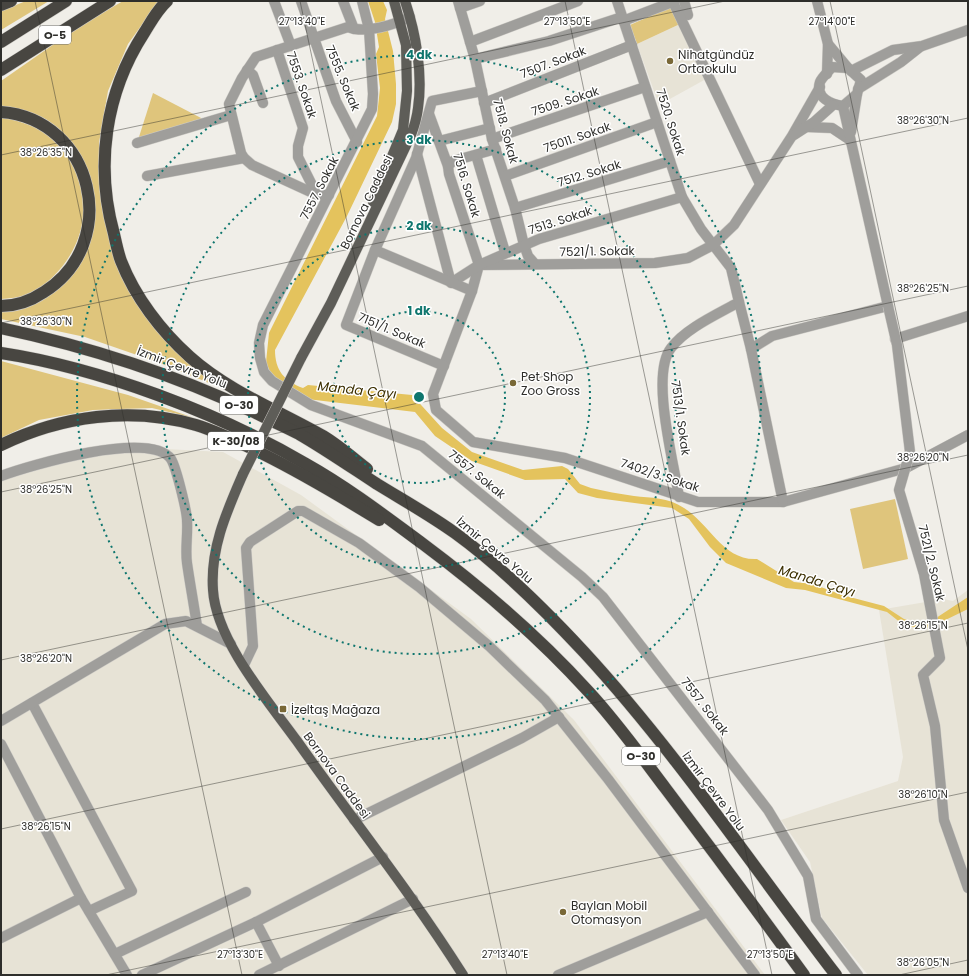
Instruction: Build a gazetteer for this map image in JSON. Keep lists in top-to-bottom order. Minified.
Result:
{"streets":{"highway":["O-5","İzmir Çevre Yolu","O-30","K-30/08"],"main road":["Bornova Caddesi"],"street":["7507. Sokak","7555. Sokak","7553. Sokak","7509. Sokak","7520. Sokak","7518. Sokak","75011. Sokak","7512. Sokak","7516. Sokak","7557. Sokak","7513. Sokak","7521/1. Sokak","7151/1. Sokak","7513/1. Sokak","7402/3. Sokak","7521/2. Sokak"]},"crossings":[["7507. Sokak","7520. Sokak"],["7507. Sokak","7518. Sokak"],["7555. Sokak","7557. Sokak"],["7509. Sokak","7520. Sokak"],["7509. Sokak","7518. Sokak"],["7520. Sokak","75011. Sokak"],["7520. Sokak","7512. Sokak"],["7520. Sokak","7513. Sokak"],["7520. Sokak","7521/1. Sokak"],["7518. Sokak","75011. Sokak"],["7518. Sokak","7512. Sokak"],["7518. Sokak","7513. Sokak"],["7518. Sokak","7521/1. Sokak"],["7516. Sokak","7513. Sokak"],["7516. Sokak","7521/1. Sokak"],["7513. Sokak","7521/1. Sokak"],["7521/1. Sokak","7521/2. Sokak"],["7151/1. Sokak","7402/3. Sokak"],["O-30","K-30/08"],["7513/1. Sokak","7402/3. Sokak"],["7402/3. Sokak","7521/2. Sokak"]],"water":["Manda Çayı"],"places":{"other":["Nihatgündüz Ortaokulu","Pet Shop Zoo Gross","Baylan Mobil Otomasyon"],"transit":["İzeltaş Mağaza"]},"coordinates":["27°13'40\"E","27°13'50\"E","27°14'00\"E","38°26'30\"N","38°26'35\"N","38°26'25\"N","38°26'20\"N","38°26'15\"N","38°26'10\"N","27°13'30\"E","38°26'05\"N"],"rings":["4 dk","3 dk","2 dk","1 dk"]}
